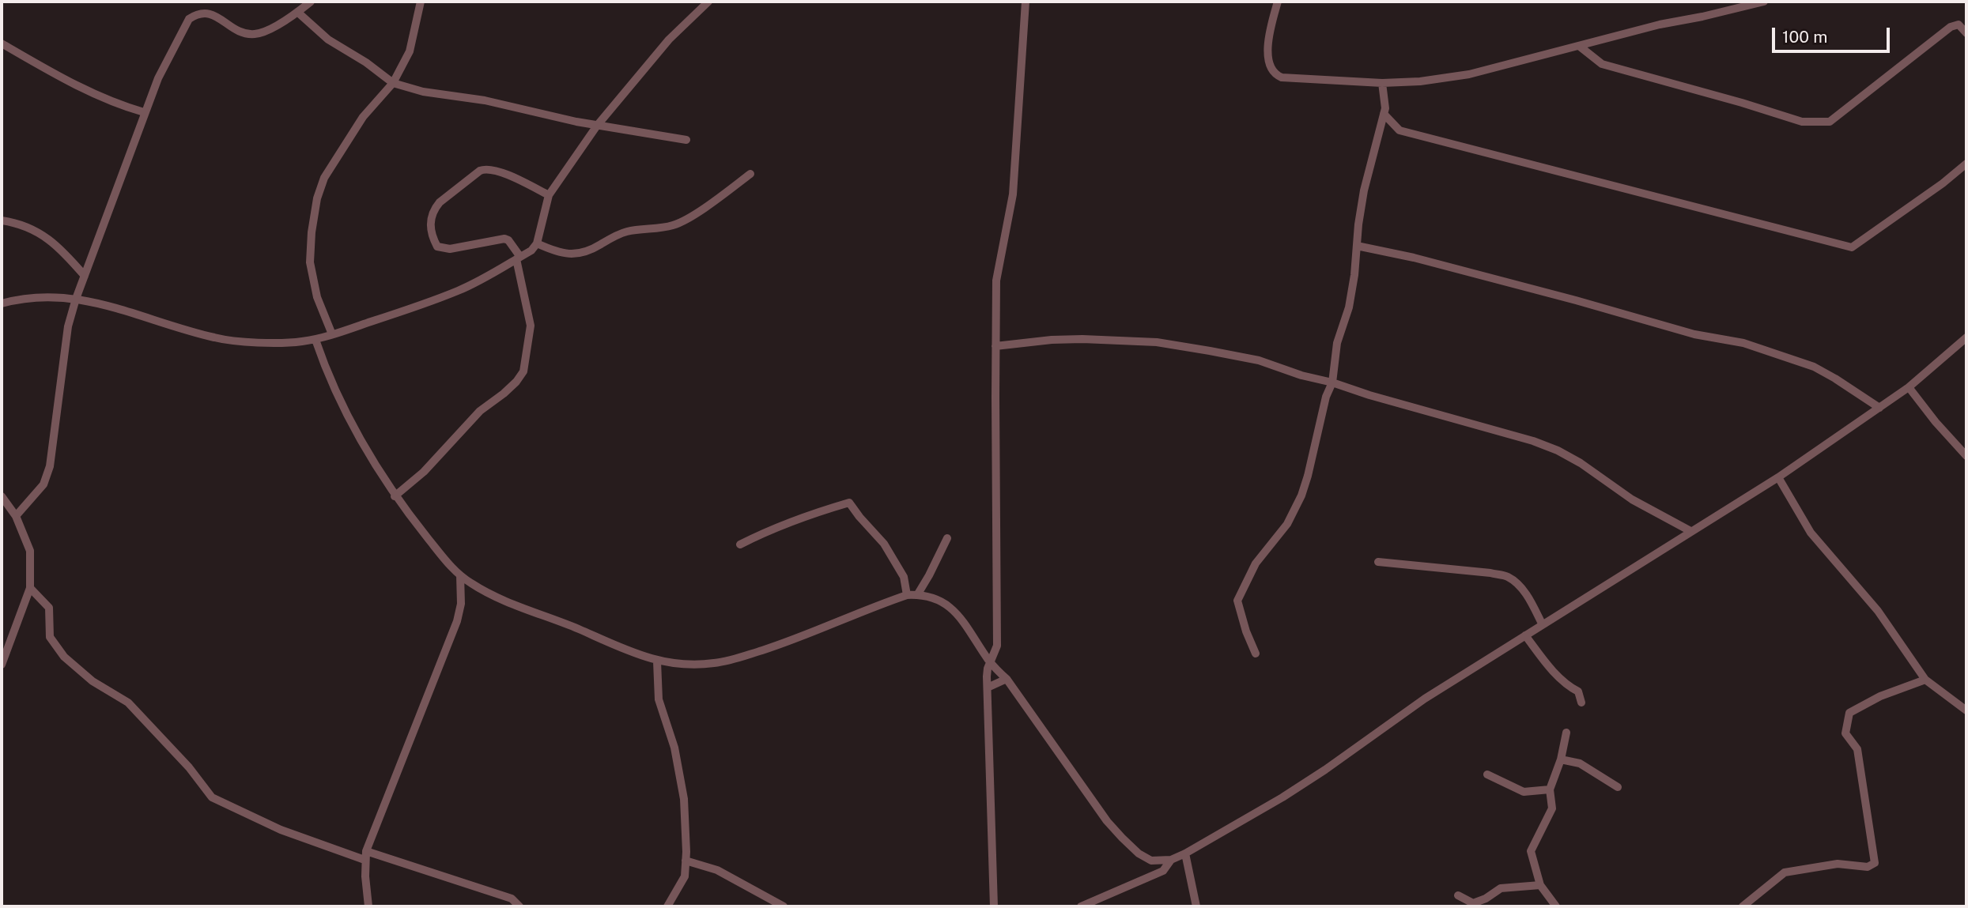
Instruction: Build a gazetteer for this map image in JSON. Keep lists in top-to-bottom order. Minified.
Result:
{"scale_bar":"100 m"}
